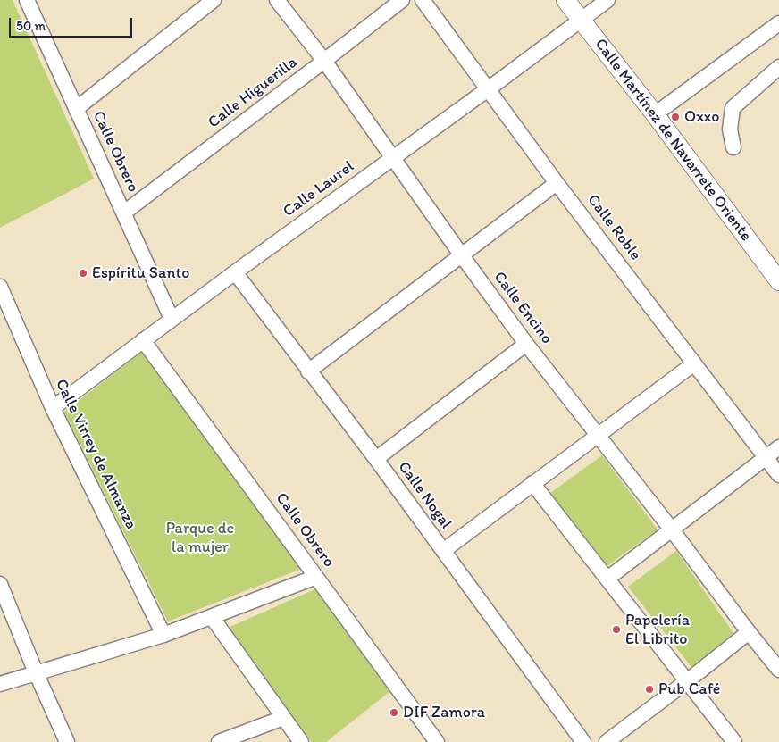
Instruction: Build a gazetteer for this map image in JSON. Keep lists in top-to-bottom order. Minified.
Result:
{"streets":{"street":["Calle Higuerilla","Calle Martínez de Navarrete Oriente","Calle Obrero","Calle Laurel","Calle Roble","Calle Encino","Calle Virrey de Almanza","Calle Nogal"]},"crossings":[["Calle Higuerilla","Calle Obrero"],["Calle Higuerilla","Calle Encino"],["Calle Martínez de Navarrete Oriente","Calle Laurel"],["Calle Obrero","Calle Laurel"],["Calle Laurel","Calle Roble"],["Calle Laurel","Calle Encino"],["Calle Laurel","Calle Virrey de Almanza"],["Calle Laurel","Calle Nogal"]],"parks":["Parque de la mujer"],"places":["Oxxo","Espíritu Santo","Papelería El Librito","Pub Café","DIF Zamora"],"scale_bar":"50 m"}
